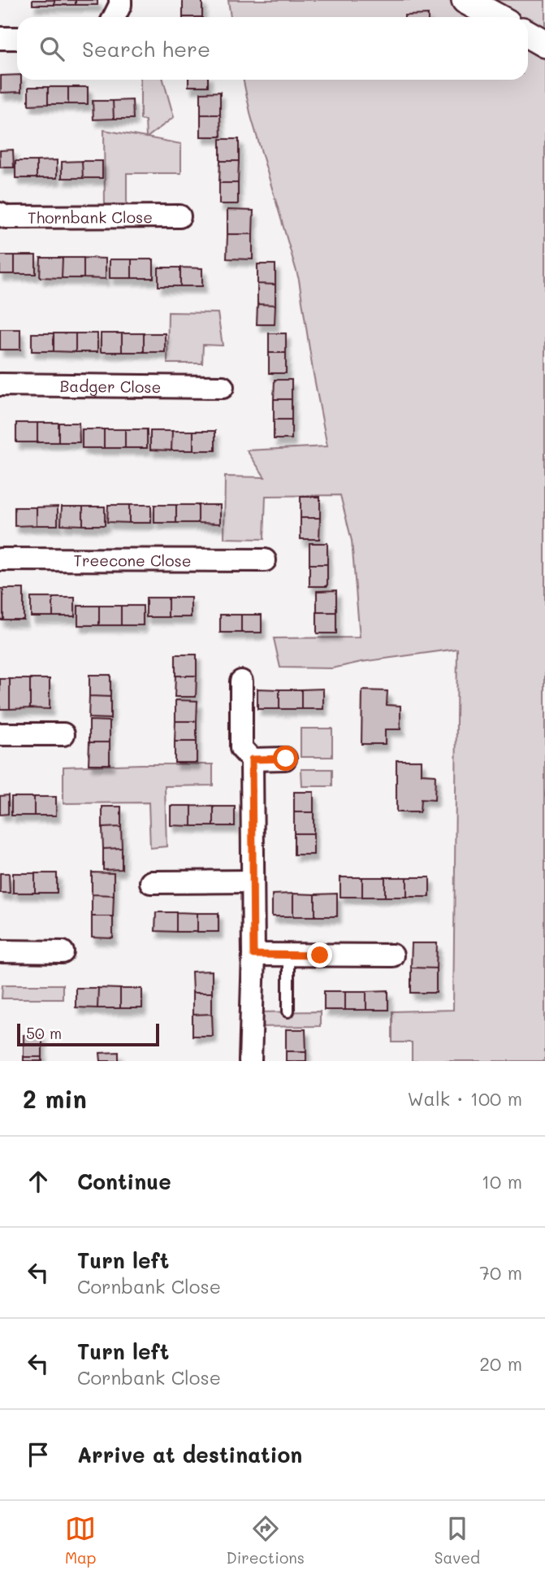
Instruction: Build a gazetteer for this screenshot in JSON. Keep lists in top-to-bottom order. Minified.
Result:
{"streets":{"street":["Thornbank Close","Badger Close","Treecone Close"]},"scale_bar":"50 m","page":{"search":"Search here","scale":"50 m","heading":["2 min","Walk · 100 m"],"list":[["Continue","10 m"],["Turn left","Cornbank Close","70 m"],["Turn left","Cornbank Close","20 m"],"Arrive at destination"],"nav":["Map","Directions","Saved"]}}
